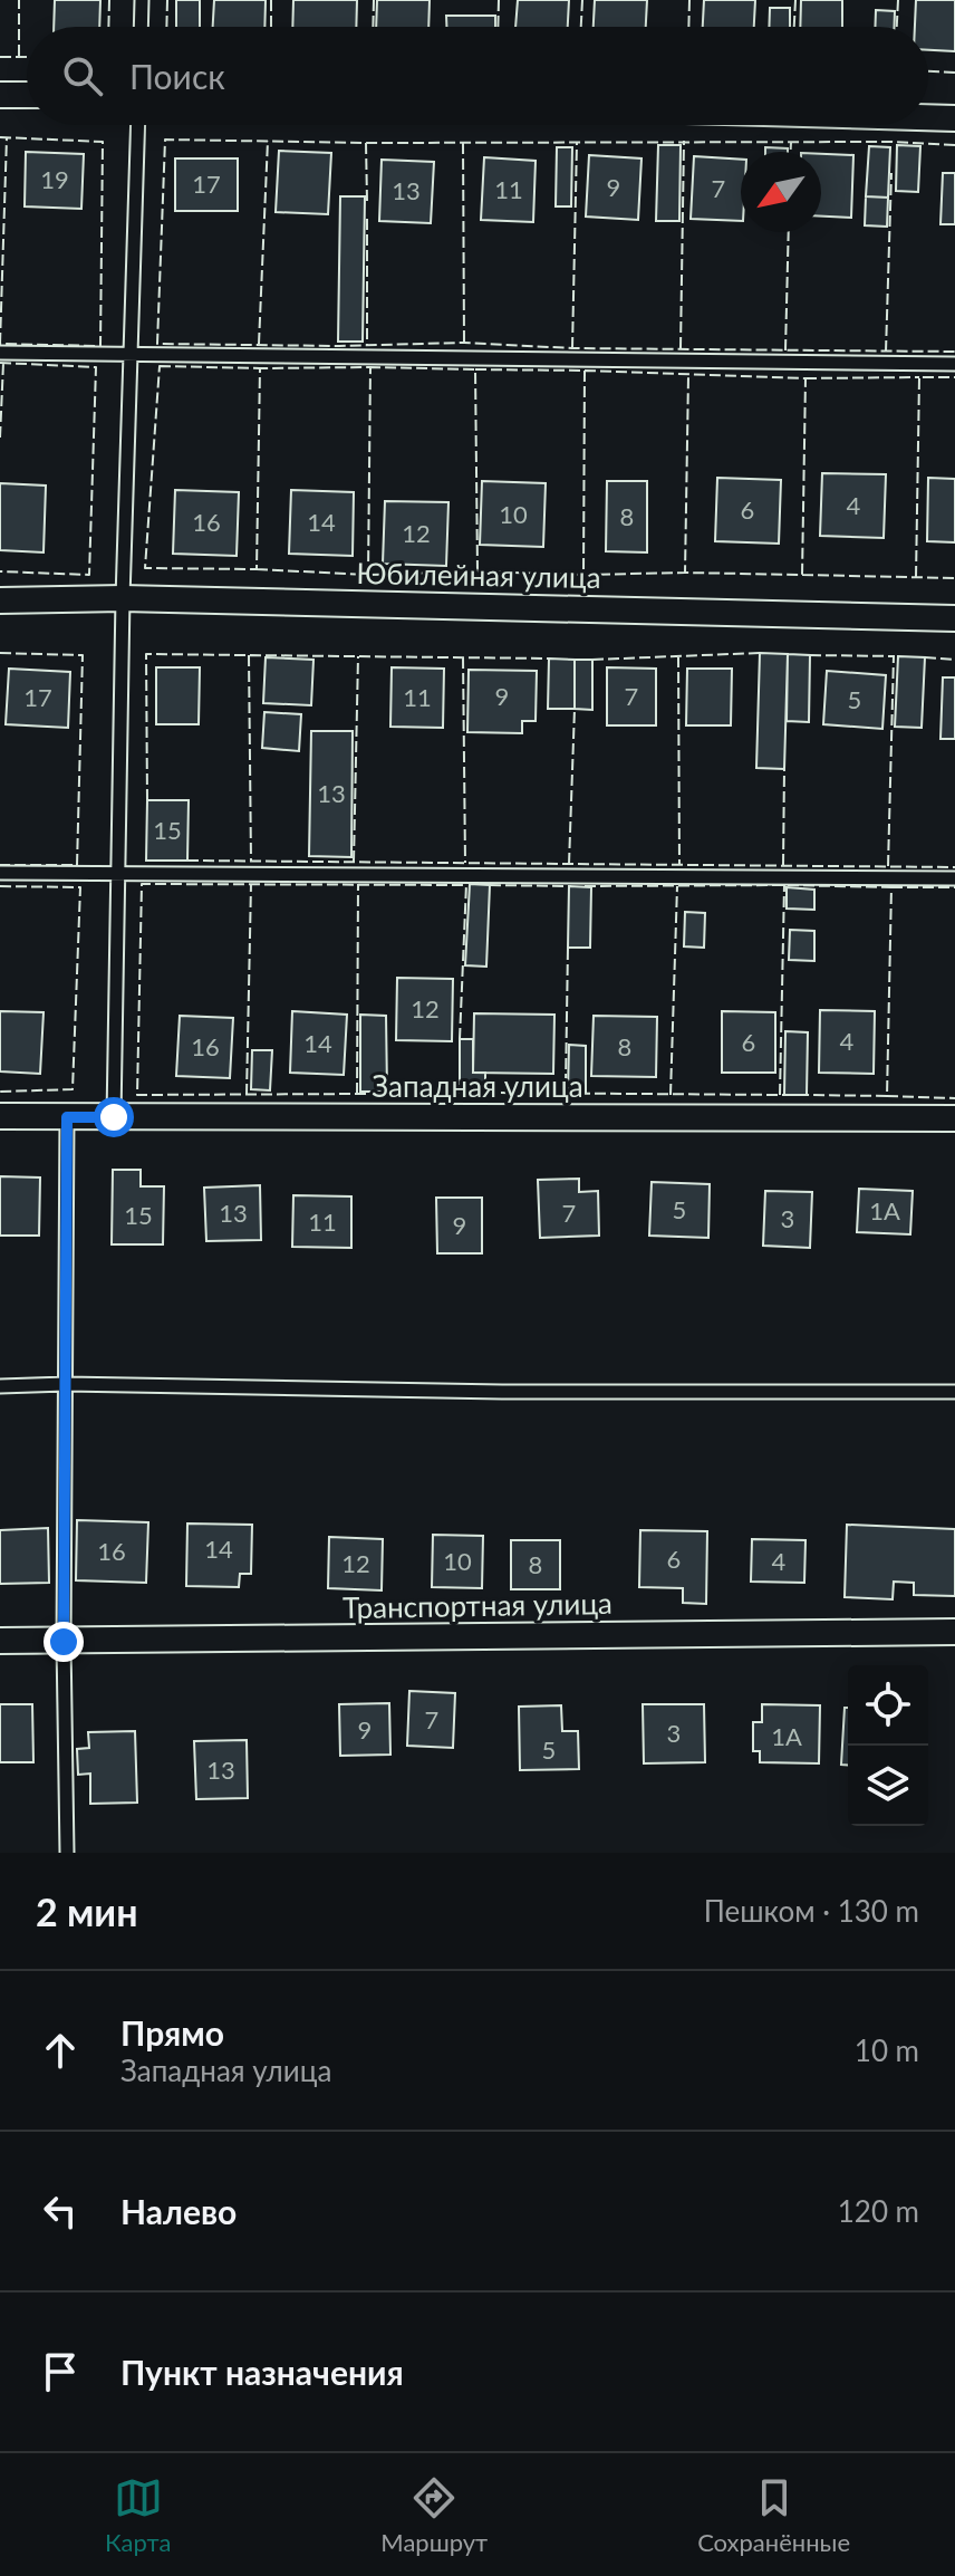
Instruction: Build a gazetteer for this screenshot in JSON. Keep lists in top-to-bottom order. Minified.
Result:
{"streets":{"street":["Юбилейная улица","Западная улица","Транспортная улица"]},"house_numbers":["19","17","9","7","11","13","4","6","10","8","16","14","12","9","7","17","11","5","13","15","12","4","6","14","16","8","5","1А","13","7","15","3","11","9","14","16","6","10","4","12","8","7","9","3","1А","5","13"],"north":"bottom left","page":{"search":"Поиск","heading":["2 мин","Пешком · 130 m"],"list":[["Прямо","Западная улица","10 m"],["Налево","120 m"],"Пункт назначения"],"nav":["Карта","Маршрут","Сохранённые"]}}
